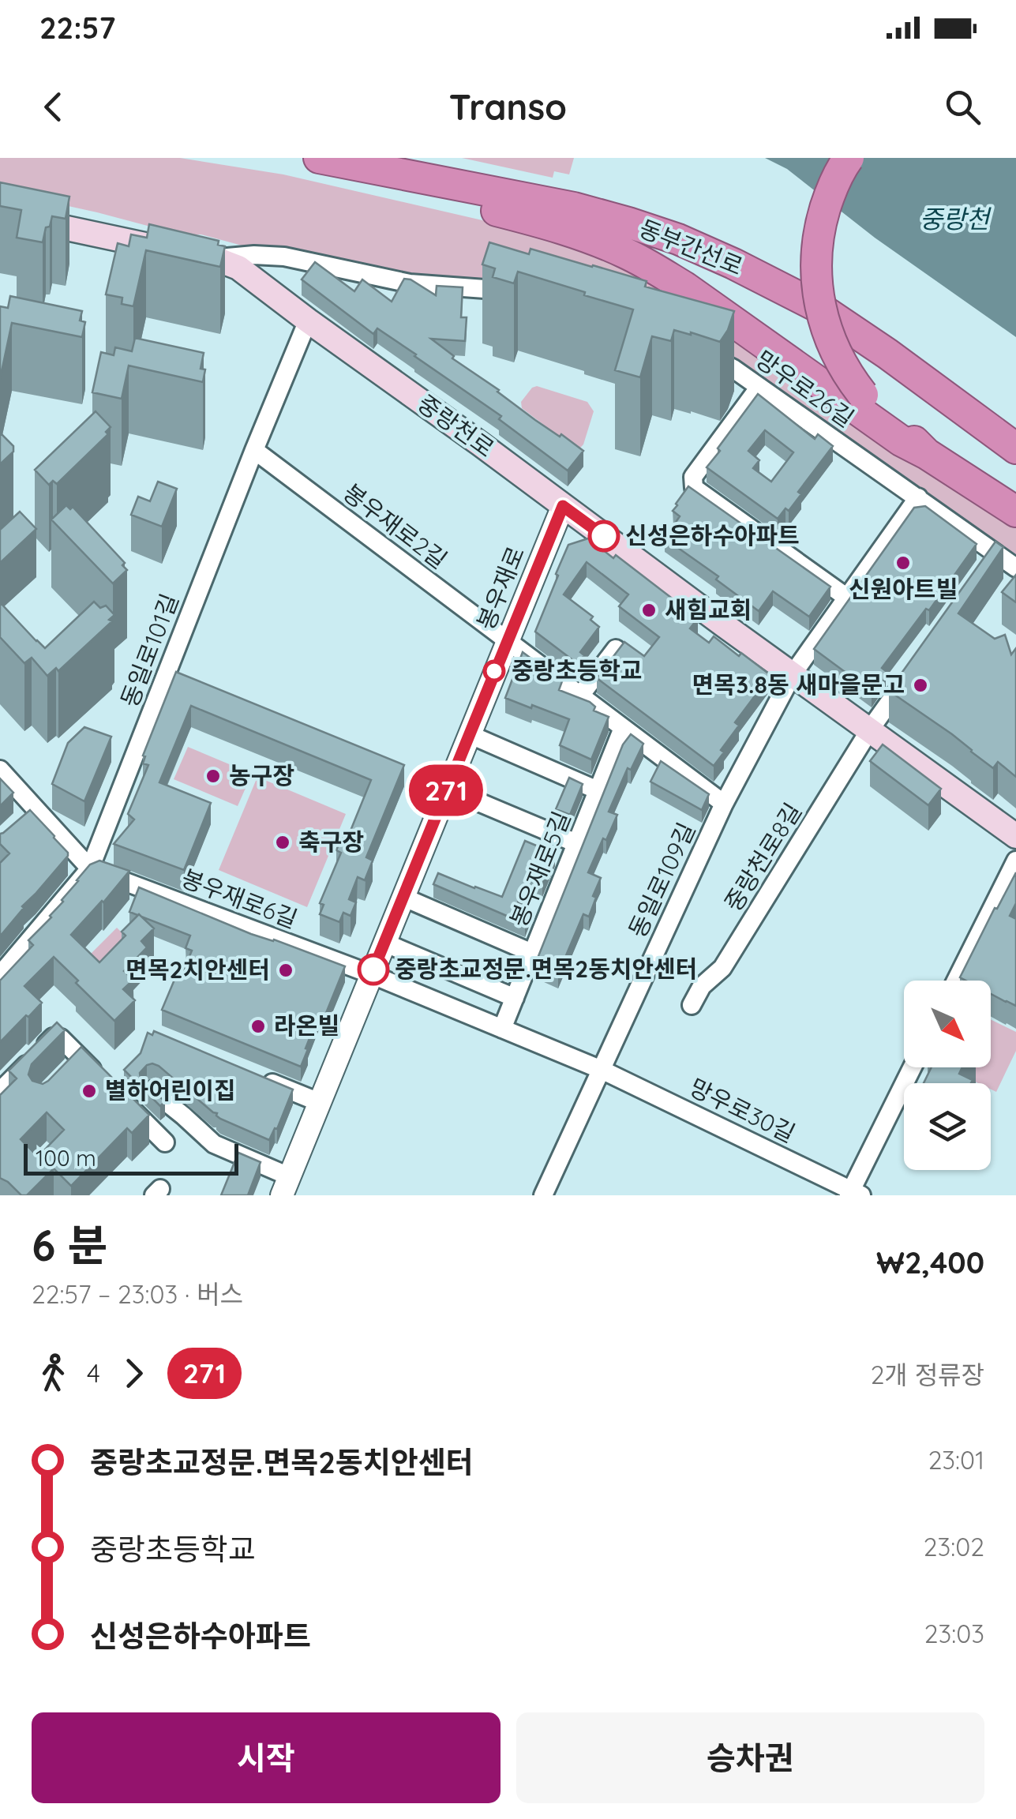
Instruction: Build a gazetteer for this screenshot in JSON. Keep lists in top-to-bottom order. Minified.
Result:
{"streets":{"highway":["동부간선로"],"main road":["중랑천로"],"street":["망우로26길","봉우재로2길","봉우재로","동일로101길","중랑천로8길","봉우재로5길","동일로109길","봉우재로6길","망우로30길"]},"crossings":[["망우로26길","동일로109길"],["중랑천로","봉우재로"],["중랑천로","동일로101길"],["중랑천로","중랑천로8길"],["중랑천로","동일로109길"],["봉우재로2길","봉우재로"],["봉우재로2길","동일로101길"],["봉우재로2길","봉우재로5길"],["봉우재로2길","동일로109길"],["봉우재로","봉우재로6길"],["동일로101길","봉우재로6길"],["동일로109길","망우로30길"]],"water":["중랑천"],"places":["신성은하수아파트","신원아트빌","새힘교회","중랑초등학교","면목3.8동 새마을문고","농구장","축구장","중랑초교정문.면목2동치안센터","면목2치안센터","라온빌","별하어린이집"],"lines":["bus line 271"],"scale_bar":"100 m","north":"bottom right","page":{"status":"22:57","header":"Transo","on_map":"271","scale":"100 m","heading":["6 분","22:57 – 23:03 · 버스","₩2,400"],"legs":["4","271","2개 정류장"],"list":[{"name":"중랑초교정문.면목2동치안센터","value":"23:01"},{"name":"중랑초등학교","value":"23:02"},{"name":"신성은하수아파트","value":"23:03"}],"buttons":["시작","승차권"]}}
